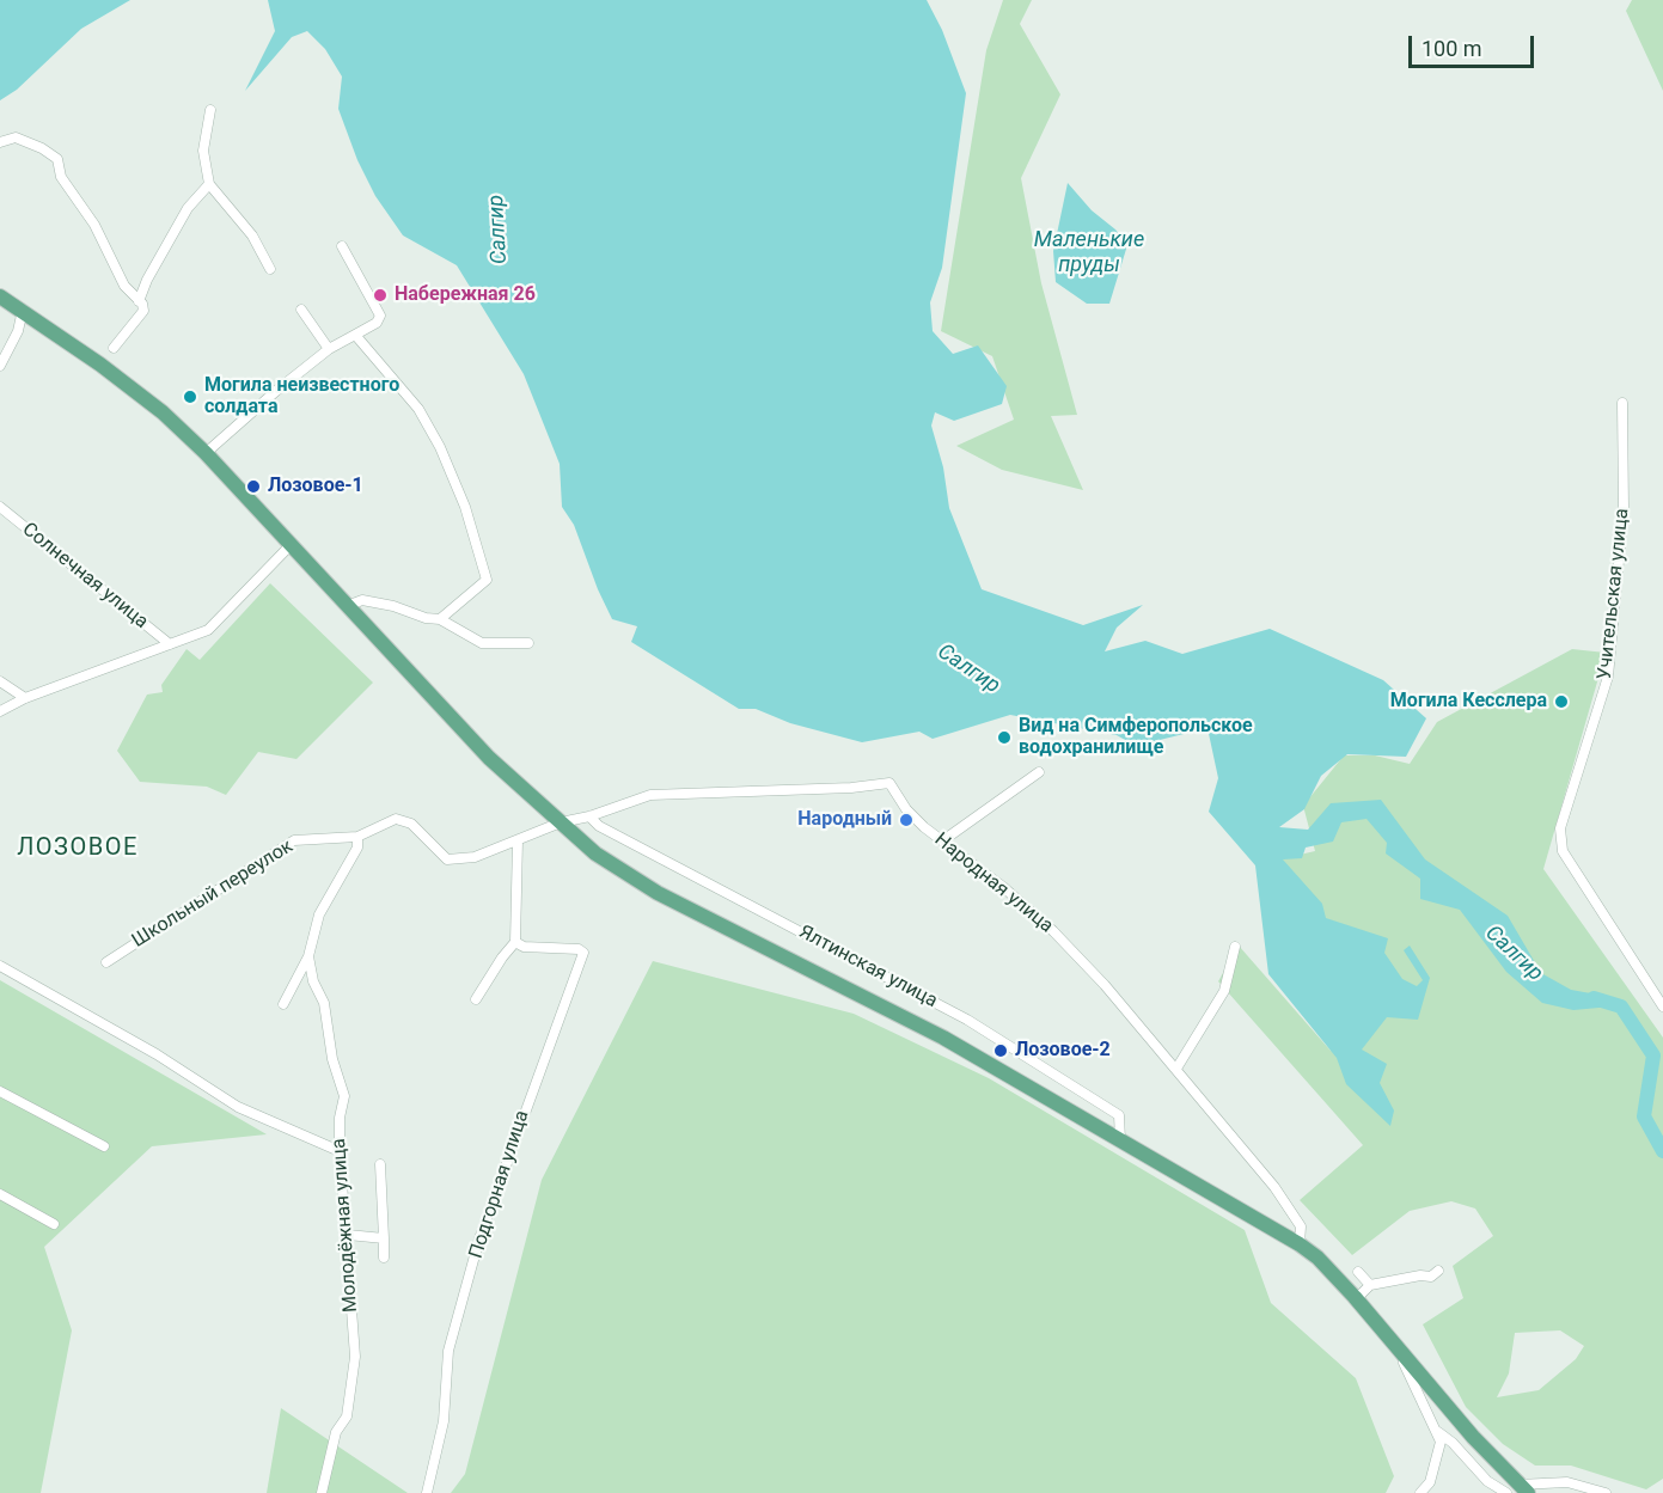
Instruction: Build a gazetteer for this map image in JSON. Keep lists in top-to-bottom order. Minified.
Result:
{"streets":{"street":["Солнечная улица","Учительская улица","Народная улица","Школьный переулок","Ялтинская улица","Подгорная улица","Молодёжная улица"]},"crossings":[["Народная улица","Школьный переулок"],["Народная улица","Ялтинская улица"],["Школьный переулок","Молодёжная улица"]],"districts":["ЛОЗОВОЕ"],"water":["Салгир","Маленькие пруды"],"places":["Набережная 26","Могила неизвестного солдата","Лозовое-1","Могила Кесслера","Вид на Симферопольское водохранилище","Народный","Лозовое-2"],"scale_bar":"100 m"}
